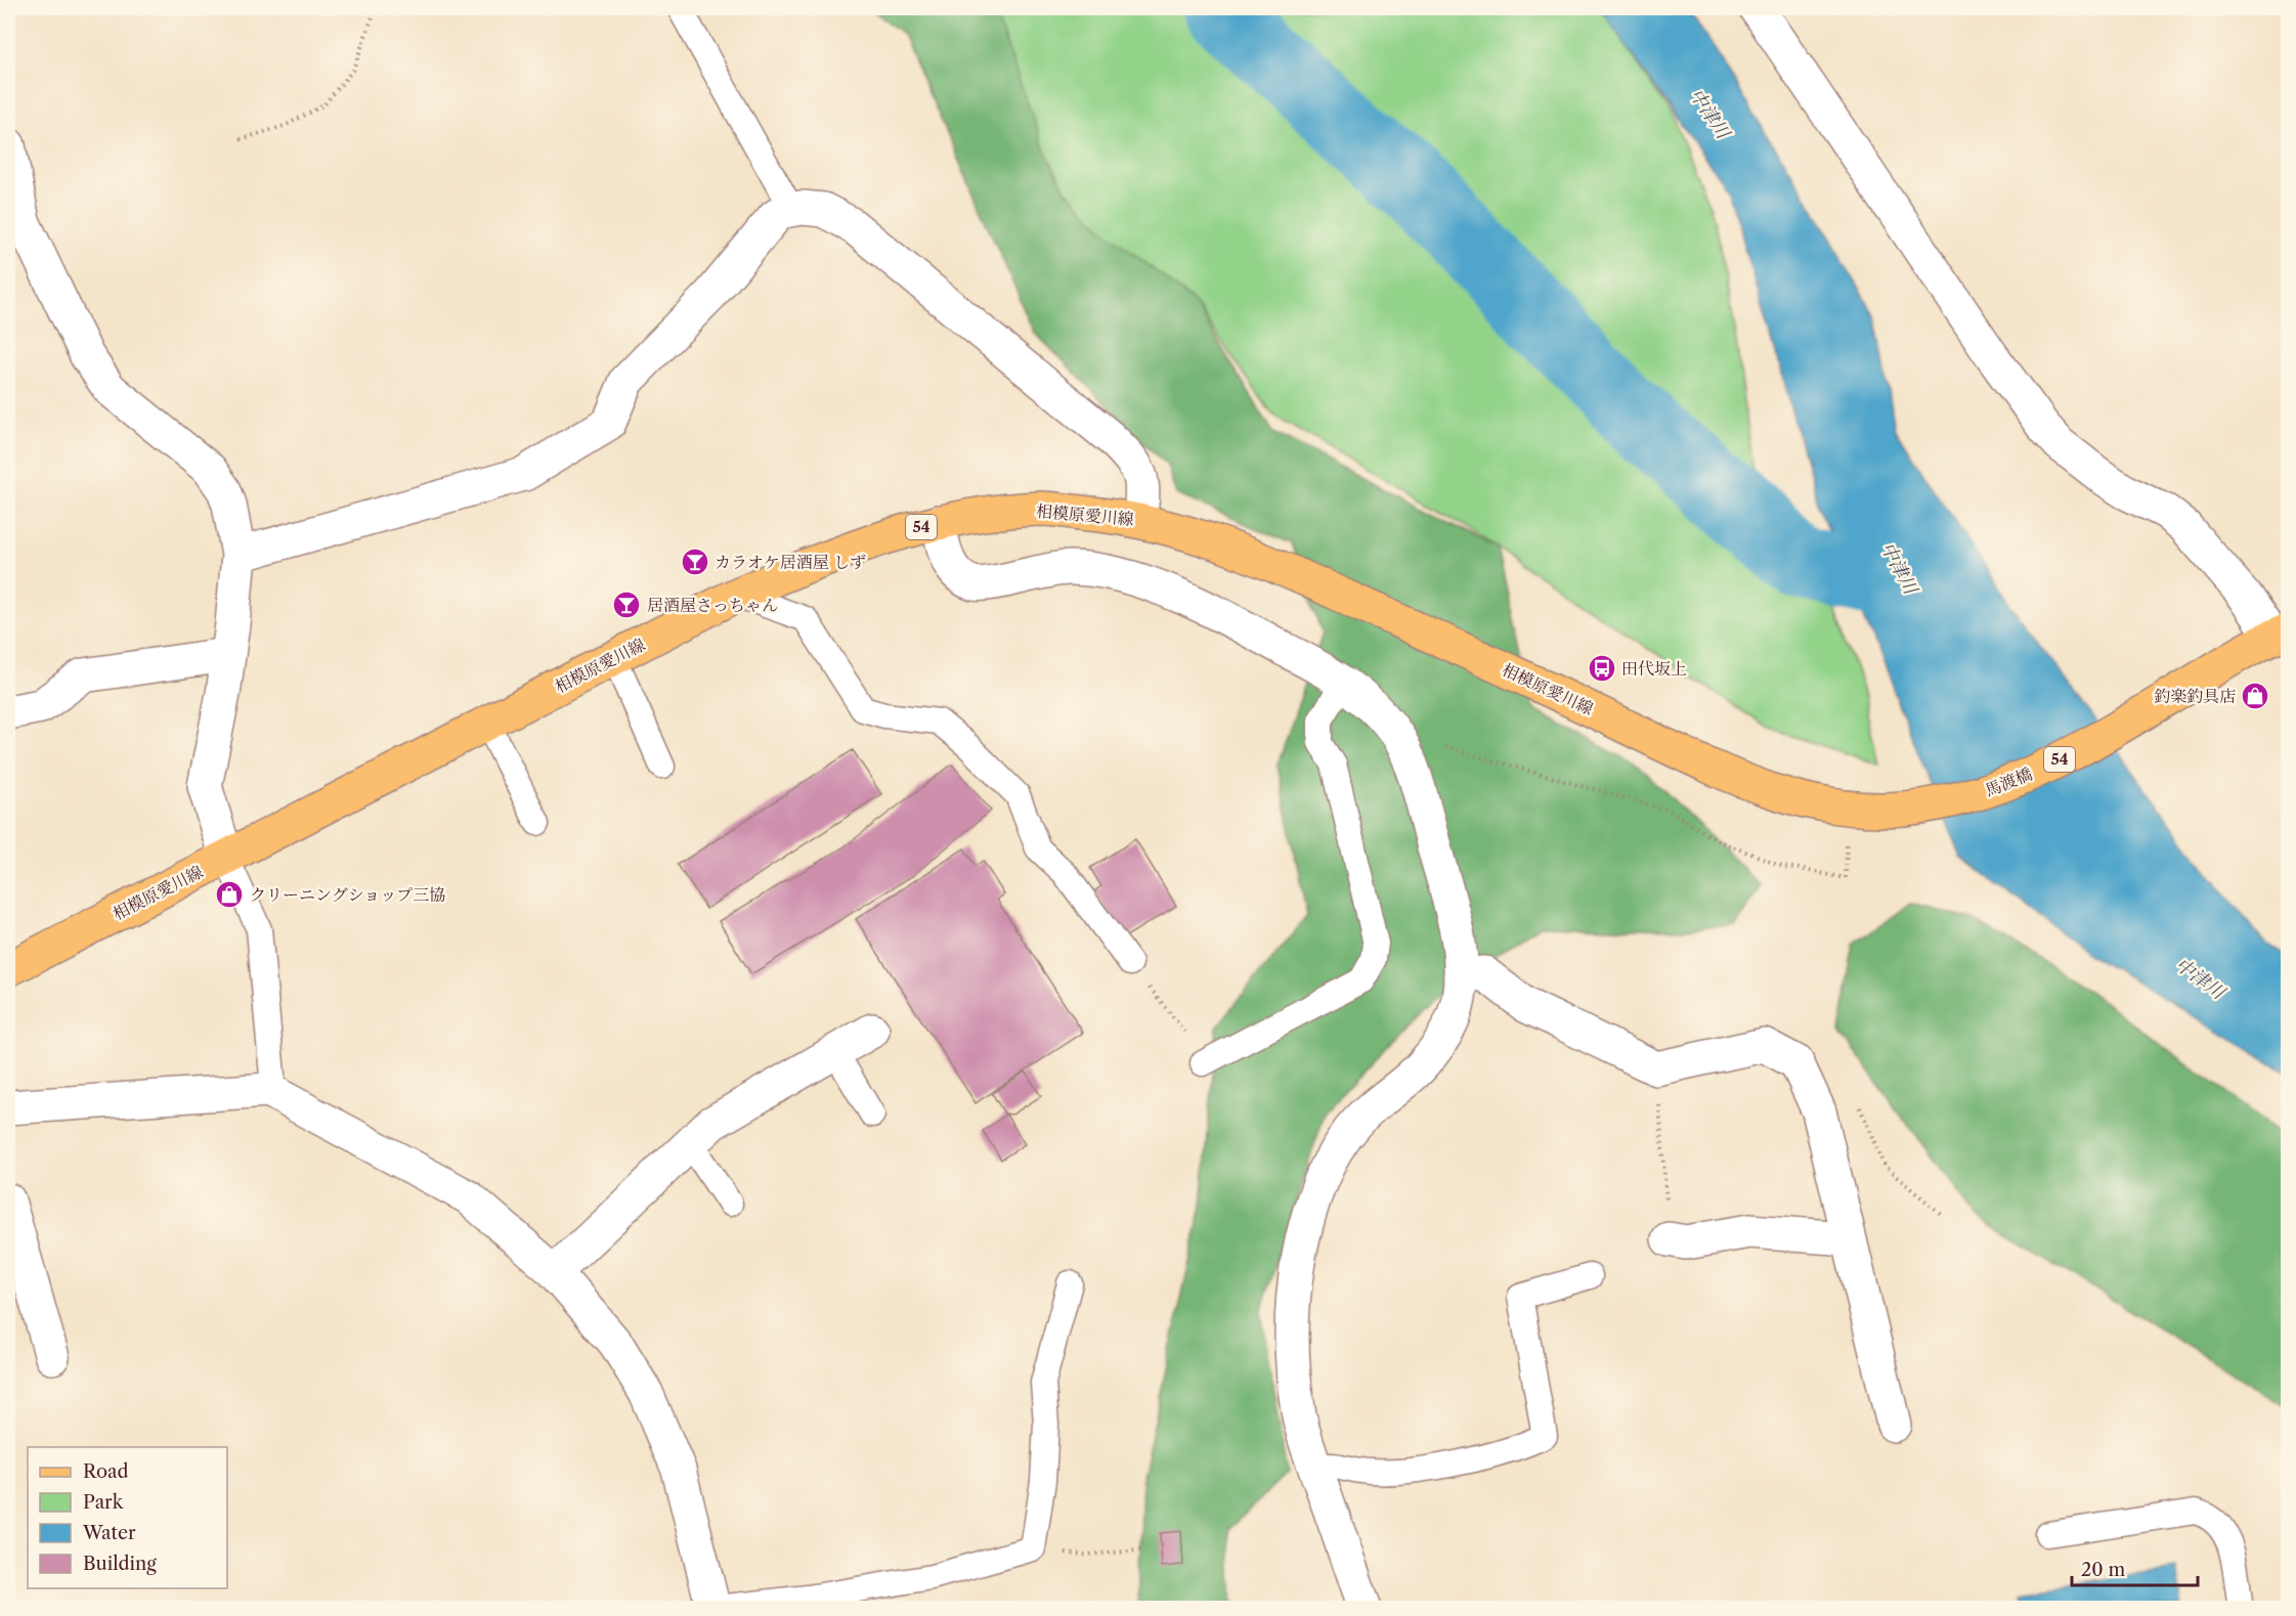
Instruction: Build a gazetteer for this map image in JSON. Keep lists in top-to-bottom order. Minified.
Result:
{"streets":{"main road":["相模原愛川線","54","馬渡橋"]},"crossings":[["相模原愛川線","馬渡橋"]],"water":["中津川"],"places":{"bar":["カラオケ居酒屋 しず","居酒屋さっちゃん"],"bus stop":["田代坂上"],"shop":["釣楽釣具店","クリーニングショップ三協"]},"legend":["Road","Park","Water","Building"],"scale_bar":"20 m"}
